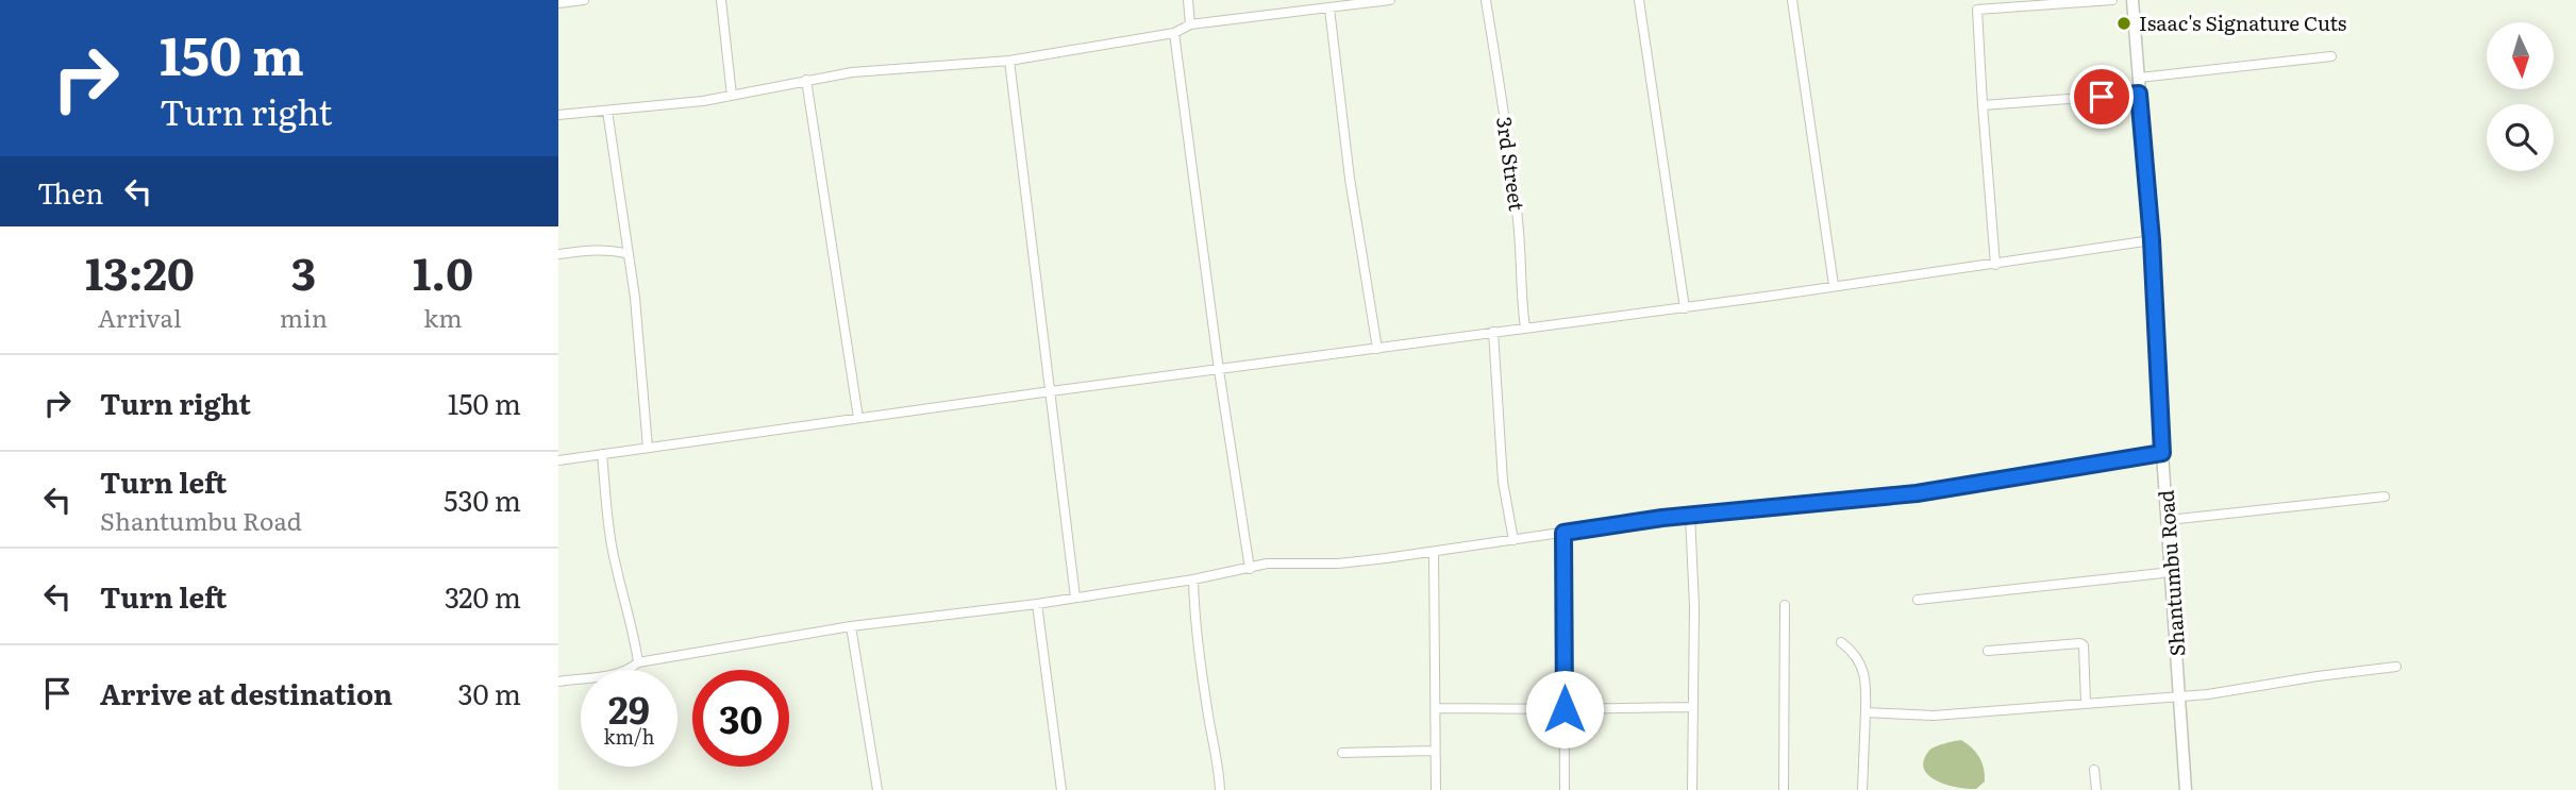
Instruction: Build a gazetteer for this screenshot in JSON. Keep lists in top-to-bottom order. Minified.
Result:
{"streets":{"street":["3rd Street","Shantumbu Road"]},"places":["Isaac's Signature Cuts"],"north":"bottom","page":{"turn":["150 m","Turn right"],"then":"Then","eta":["13:20","Arrival","3","min","1.0","km"],"list":[{"name":"Turn right","value":"150 m"},{"name":"Turn left","note":"Shantumbu Road","value":"530 m"},{"name":"Turn left","value":"320 m"},{"name":"Arrive at destination","value":"30 m"}],"speed":"29 km/h","limit":"30"}}
